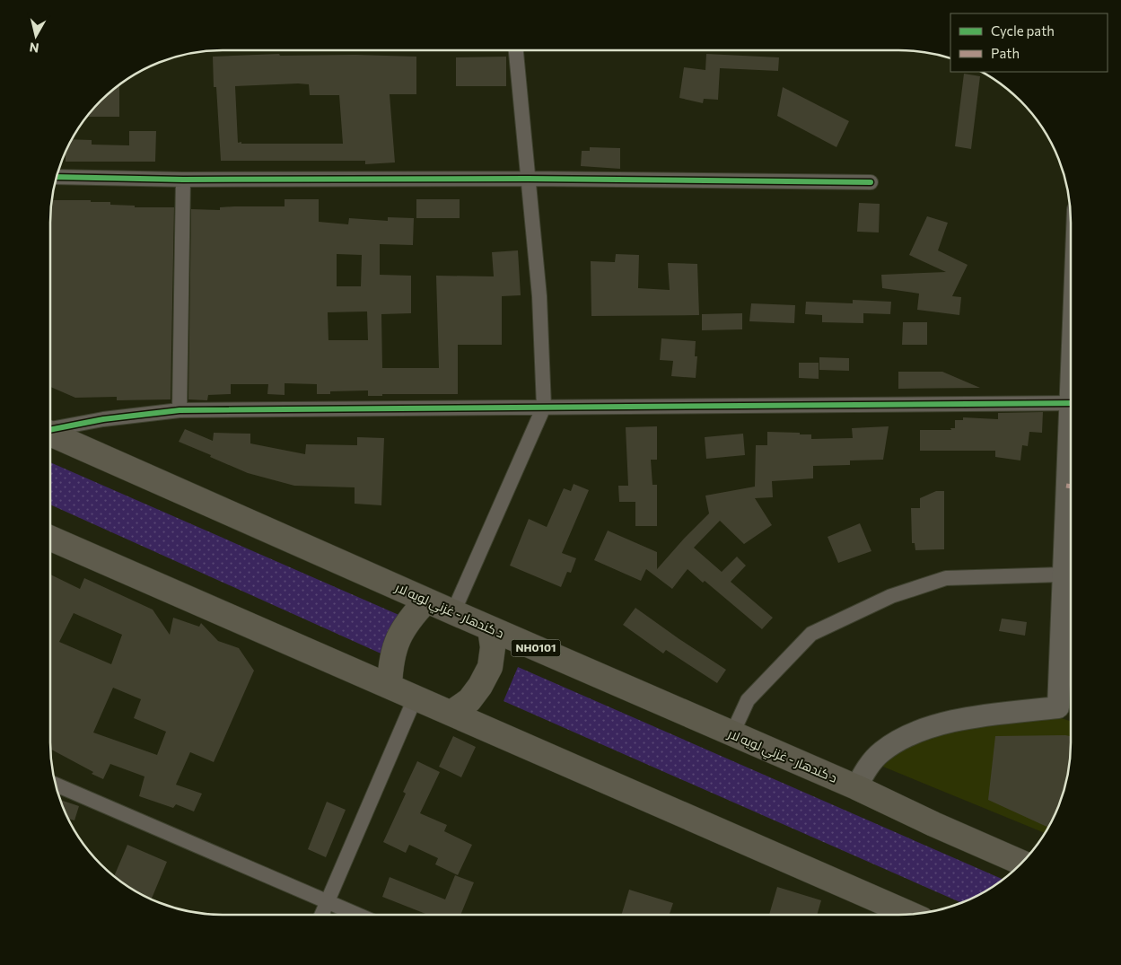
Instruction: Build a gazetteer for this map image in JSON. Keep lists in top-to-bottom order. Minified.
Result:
{"streets":{"highway":["د کندهار - غزني لويه لار","NH0101"]},"legend":["Cycle path","Path"],"north":"bottom"}
